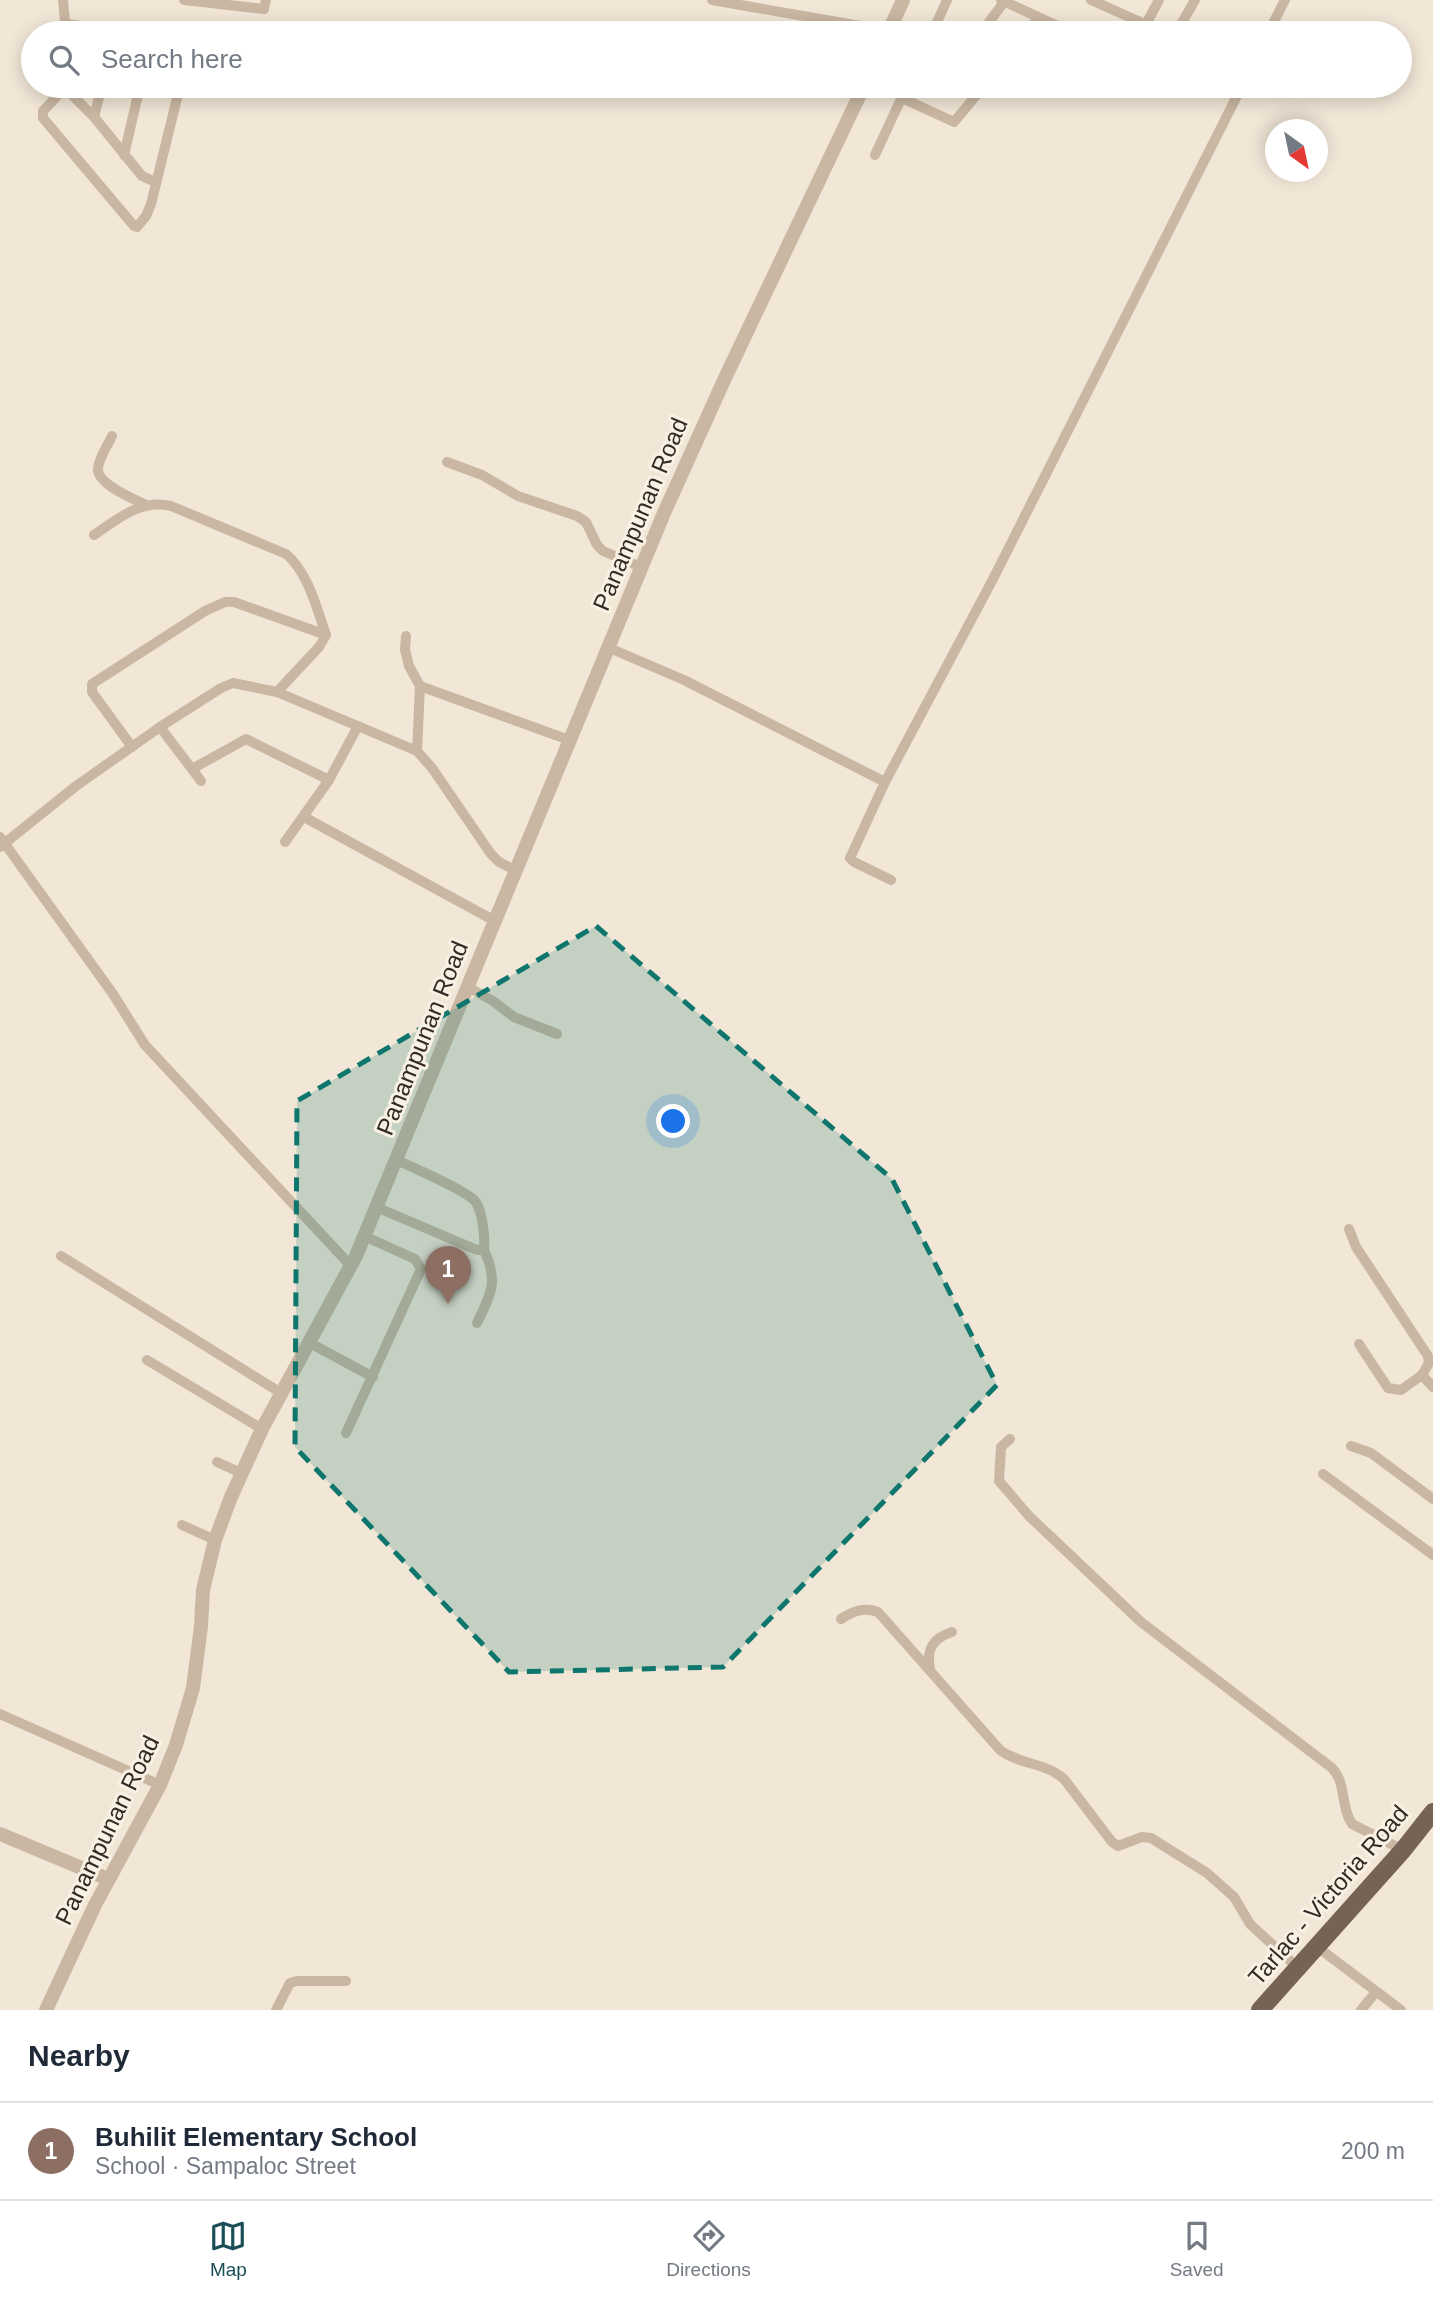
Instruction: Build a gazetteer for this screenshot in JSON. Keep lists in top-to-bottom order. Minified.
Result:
{"streets":{"main road":["Tarlac - Victoria Road"],"street":["Panampunan Road"]},"north":"bottom right","page":{"search":"Search here","pins":"1","heading":"Nearby","list":[{"mark":"1","name":"Buhilit Elementary School","note":"School · Sampaloc Street","value":"200 m"}],"nav":["Map","Directions","Saved"]}}
